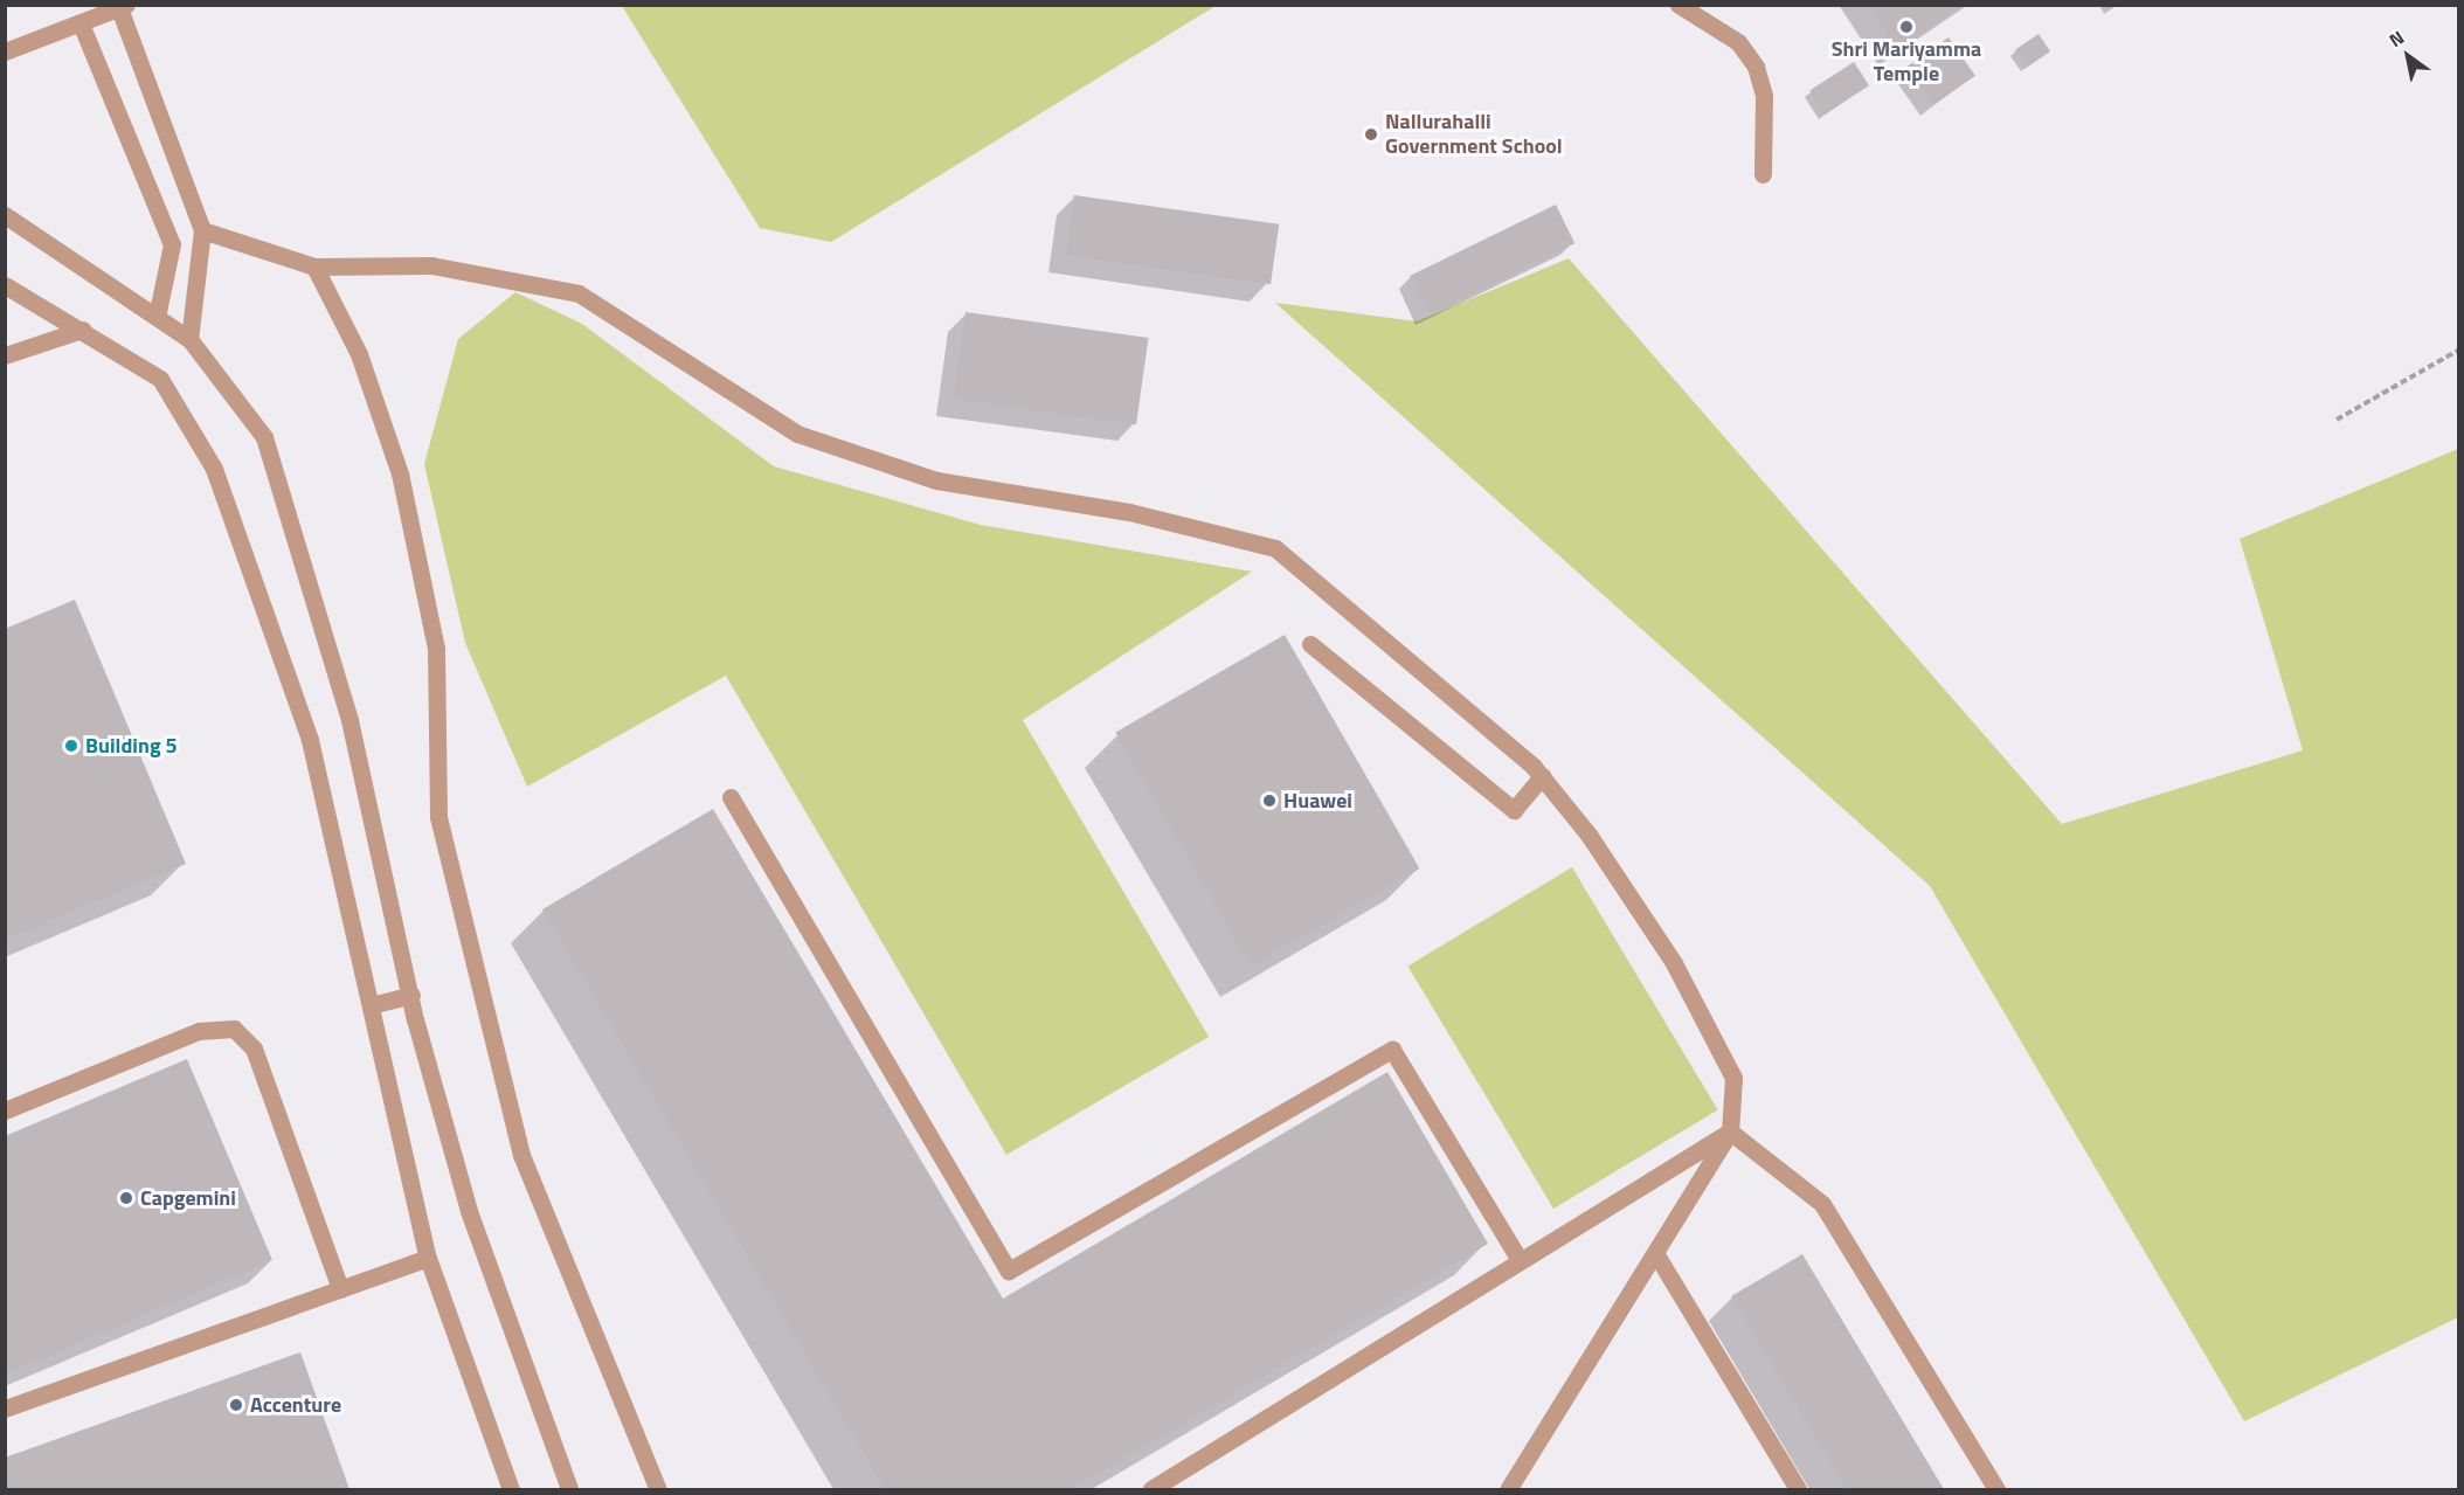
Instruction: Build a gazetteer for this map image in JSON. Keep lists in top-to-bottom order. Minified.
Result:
{"places":["Shri Mariyamma Temple","Nallurahalli Government School","Building 5","Huawei","Capgemini","Accenture"],"north":"top left"}
